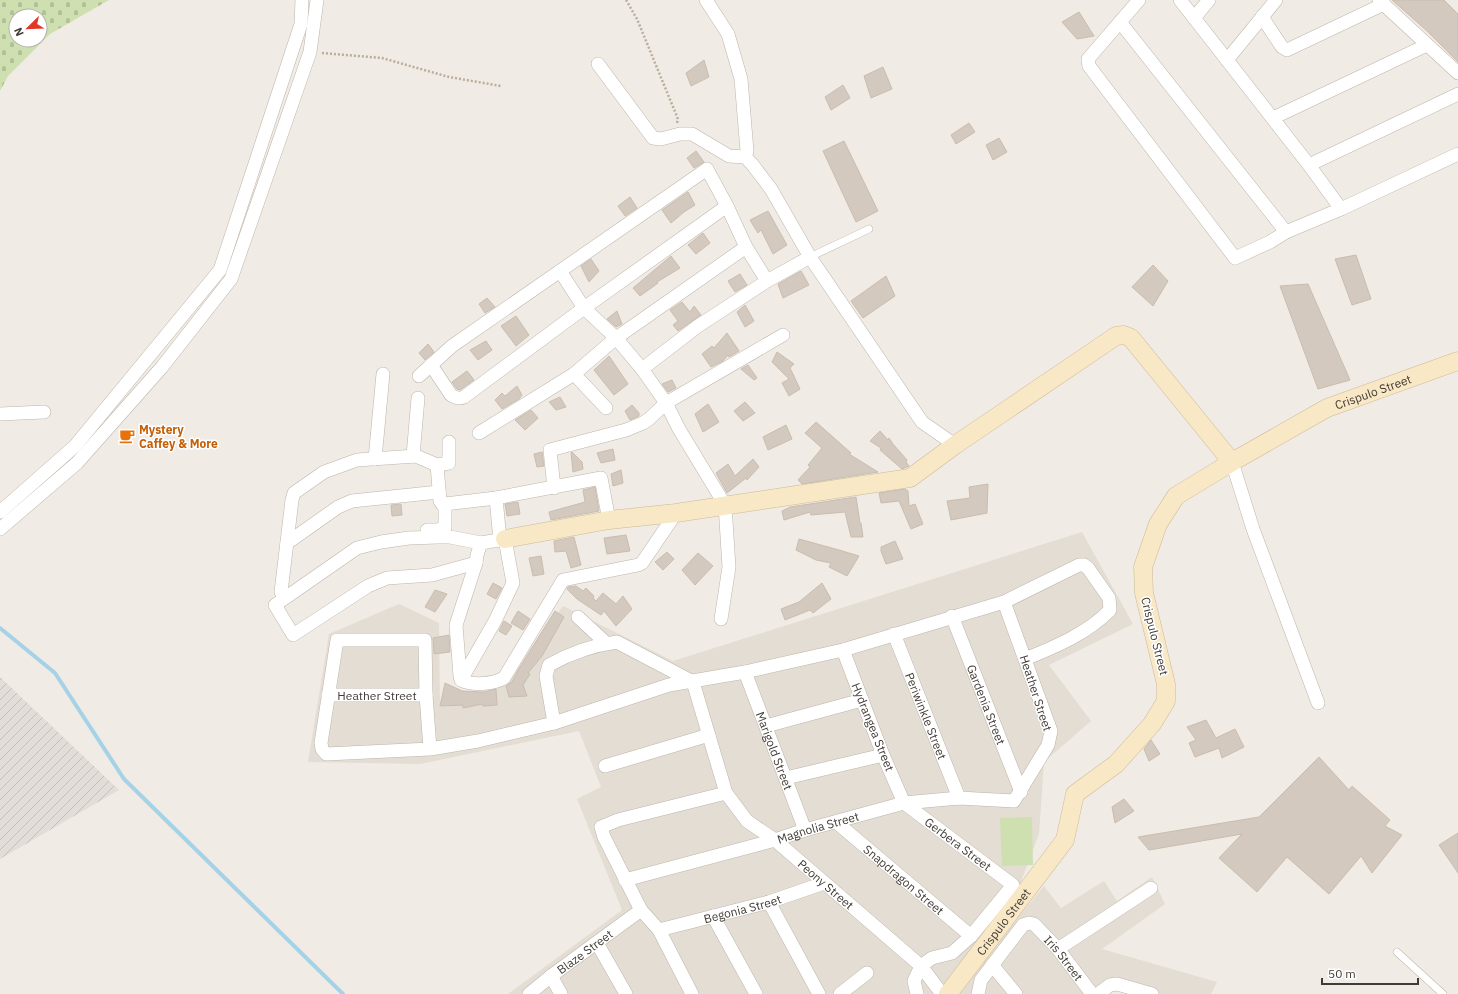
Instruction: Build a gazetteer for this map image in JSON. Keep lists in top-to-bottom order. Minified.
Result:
{"streets":{"street":["Crispulo Street","Heather Street","Gardenia Street","Periwinkle Street","Hydrangea Street","Marigold Street","Magnolia Street","Gerbera Street","Snapdragon Street","Peony Street","Begonia Street","Blaze Street","Iris Street"]},"crossings":[["Heather Street","Gardenia Street"],["Heather Street","Magnolia Street"],["Gardenia Street","Magnolia Street"],["Periwinkle Street","Magnolia Street"],["Hydrangea Street","Magnolia Street"],["Hydrangea Street","Gerbera Street"],["Marigold Street","Magnolia Street"],["Magnolia Street","Gerbera Street"],["Magnolia Street","Snapdragon Street"],["Magnolia Street","Peony Street"],["Gerbera Street","Snapdragon Street"],["Peony Street","Begonia Street"]],"places":{"cafe":["Mystery Caffey & More"]},"scale_bar":"50 m","north":"bottom left"}
